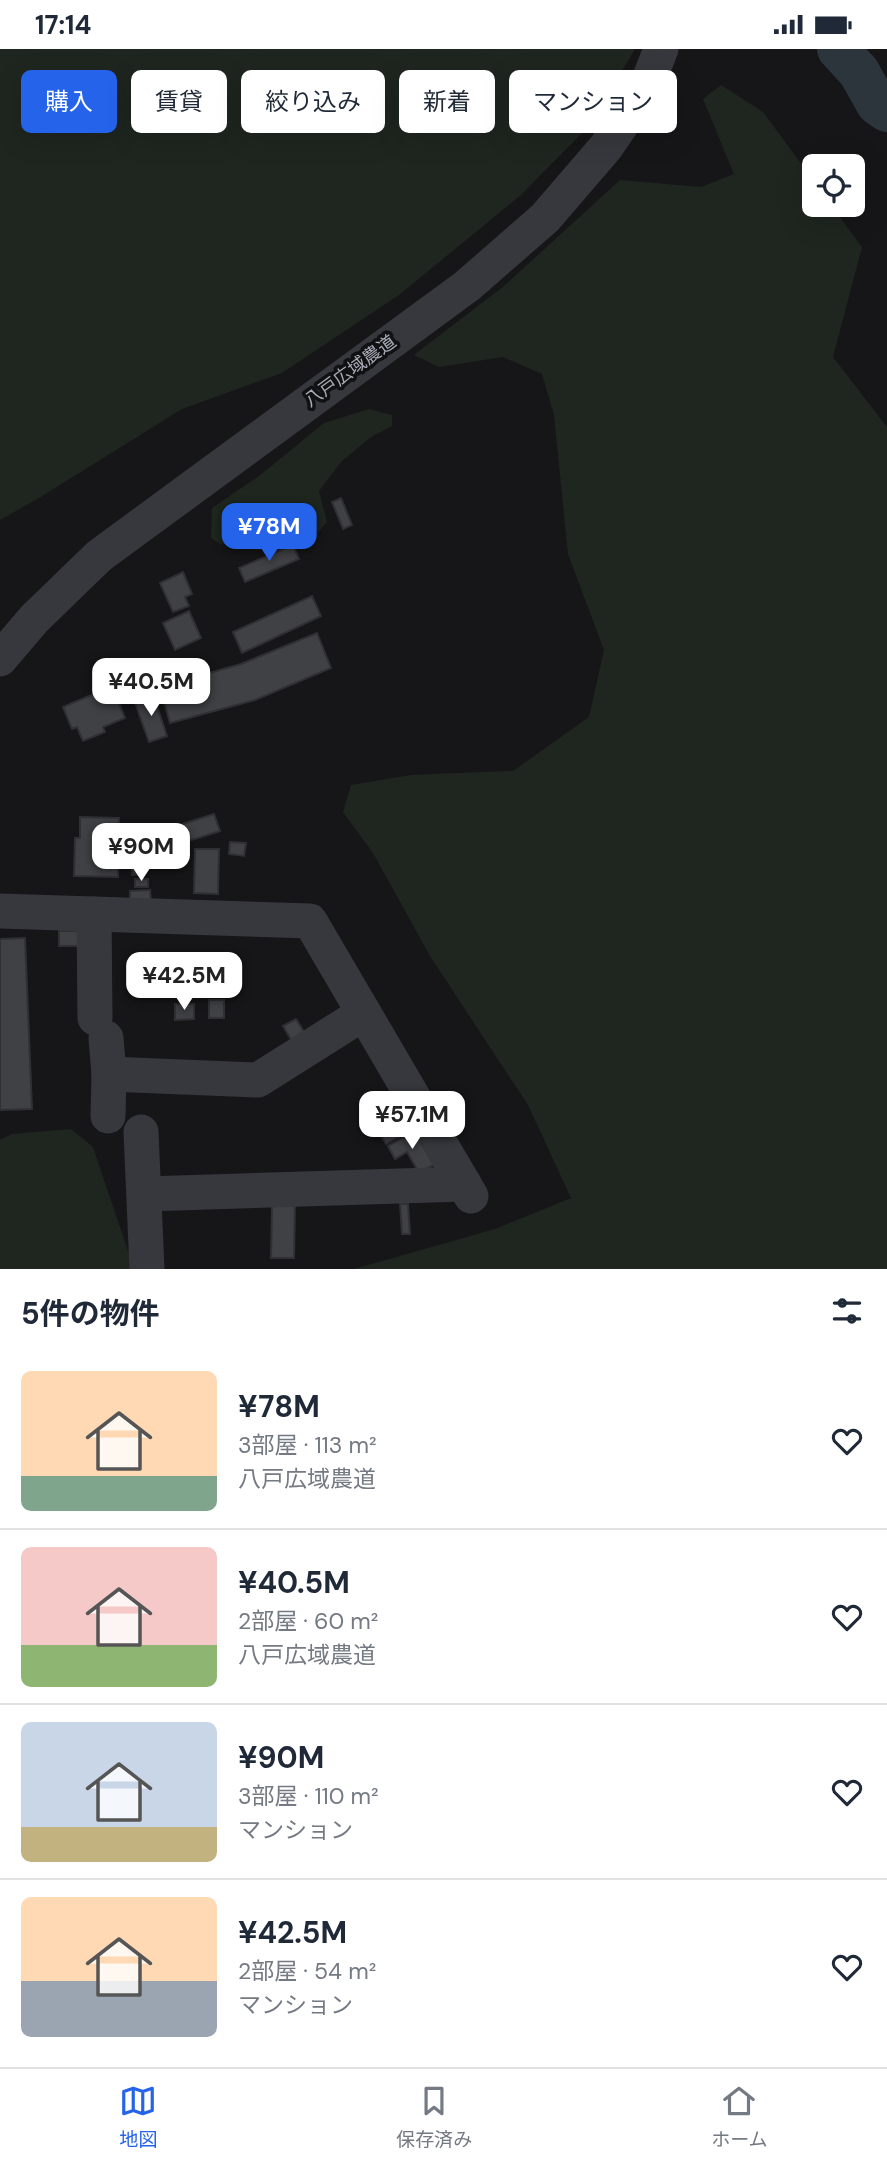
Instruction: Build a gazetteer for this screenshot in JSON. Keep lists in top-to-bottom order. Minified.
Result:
{"streets":{"street":["八戸広域農道"]},"page":{"status":"17:14","chip":["購入","賃貸","絞り込み","新着","マンション"],"price":["¥78M","¥40.5M","¥90M","¥42.5M","¥57.1M"],"heading":"5件の物件","list":[{"name":"¥78M","note":"3部屋 · 113 m² · 八戸広域農道"},{"name":"¥40.5M","note":"2部屋 · 60 m² · 八戸広域農道"},{"name":"¥90M","note":"3部屋 · 110 m² · マンション"},{"name":"¥42.5M","note":"2部屋 · 54 m² · マンション"}],"tabs":["地図","保存済み","ホーム"]}}
